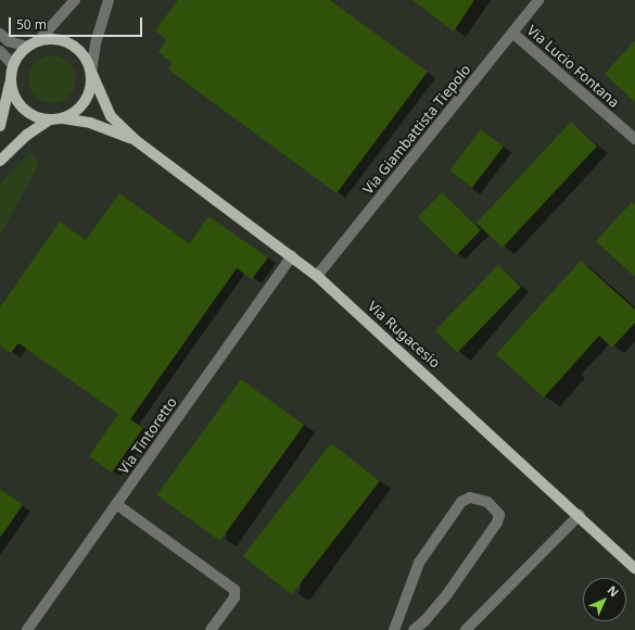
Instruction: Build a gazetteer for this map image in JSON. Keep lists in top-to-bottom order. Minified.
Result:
{"streets":{"main road":["Via Rugacesio"],"street":["Via Lucio Fontana","Via Giambattista Tiepolo","Via Tintoretto"]},"crossings":[["Via Lucio Fontana","Via Giambattista Tiepolo"],["Via Giambattista Tiepolo","Via Rugacesio"],["Via Rugacesio","Via Tintoretto"]],"scale_bar":"50 m","north":"top right"}
